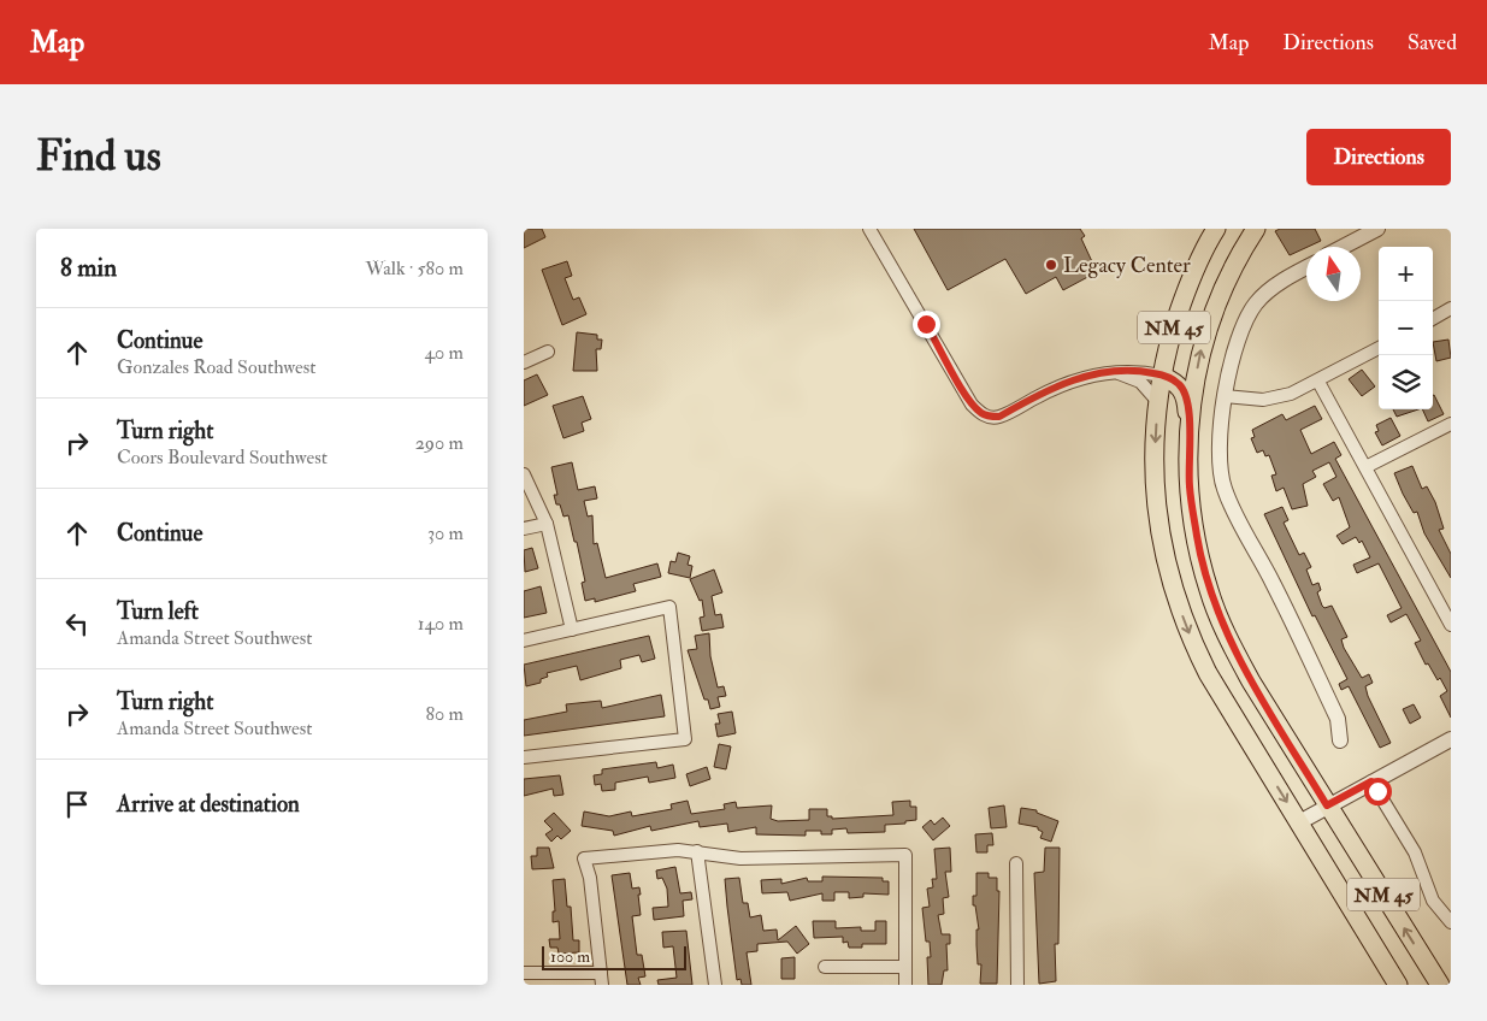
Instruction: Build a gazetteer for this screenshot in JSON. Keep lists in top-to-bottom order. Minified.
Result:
{"streets":{"main road":["NM 45"]},"places":["Legacy Center"],"scale_bar":"100 m","north":"top","page":{"header":"Map","nav":["Map","Directions","Saved"],"buttons":"Directions","title":"Find us","heading":["8 min","Walk · 580 m"],"map_buttons":["+","−"],"list":[["Continue","Gonzales Road Southwest","40 m"],["Turn right","Coors Boulevard Southwest","290 m"],["Continue","30 m"],["Turn left","Amanda Street Southwest","140 m"],["Turn right","Amanda Street Southwest","80 m"],"Arrive at destination"],"scale":"100 m"}}
